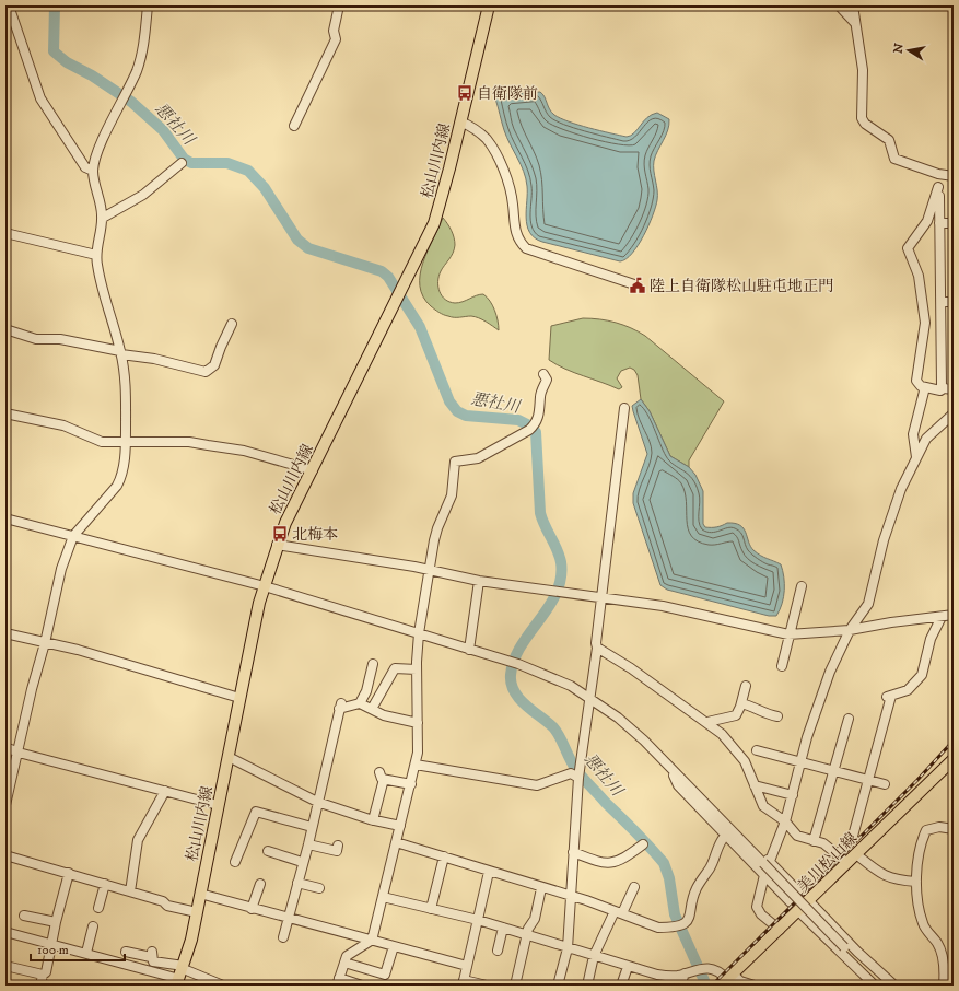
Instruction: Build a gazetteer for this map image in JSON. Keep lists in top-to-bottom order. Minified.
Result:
{"streets":{"main road":["松山川内線","美川松山線"]},"water":["悪社川"],"places":{"bus stop":["自衛隊前","北梅本"],"public building":["陸上自衛隊松山駐屯地正門"]},"scale_bar":"100 m","north":"left"}
